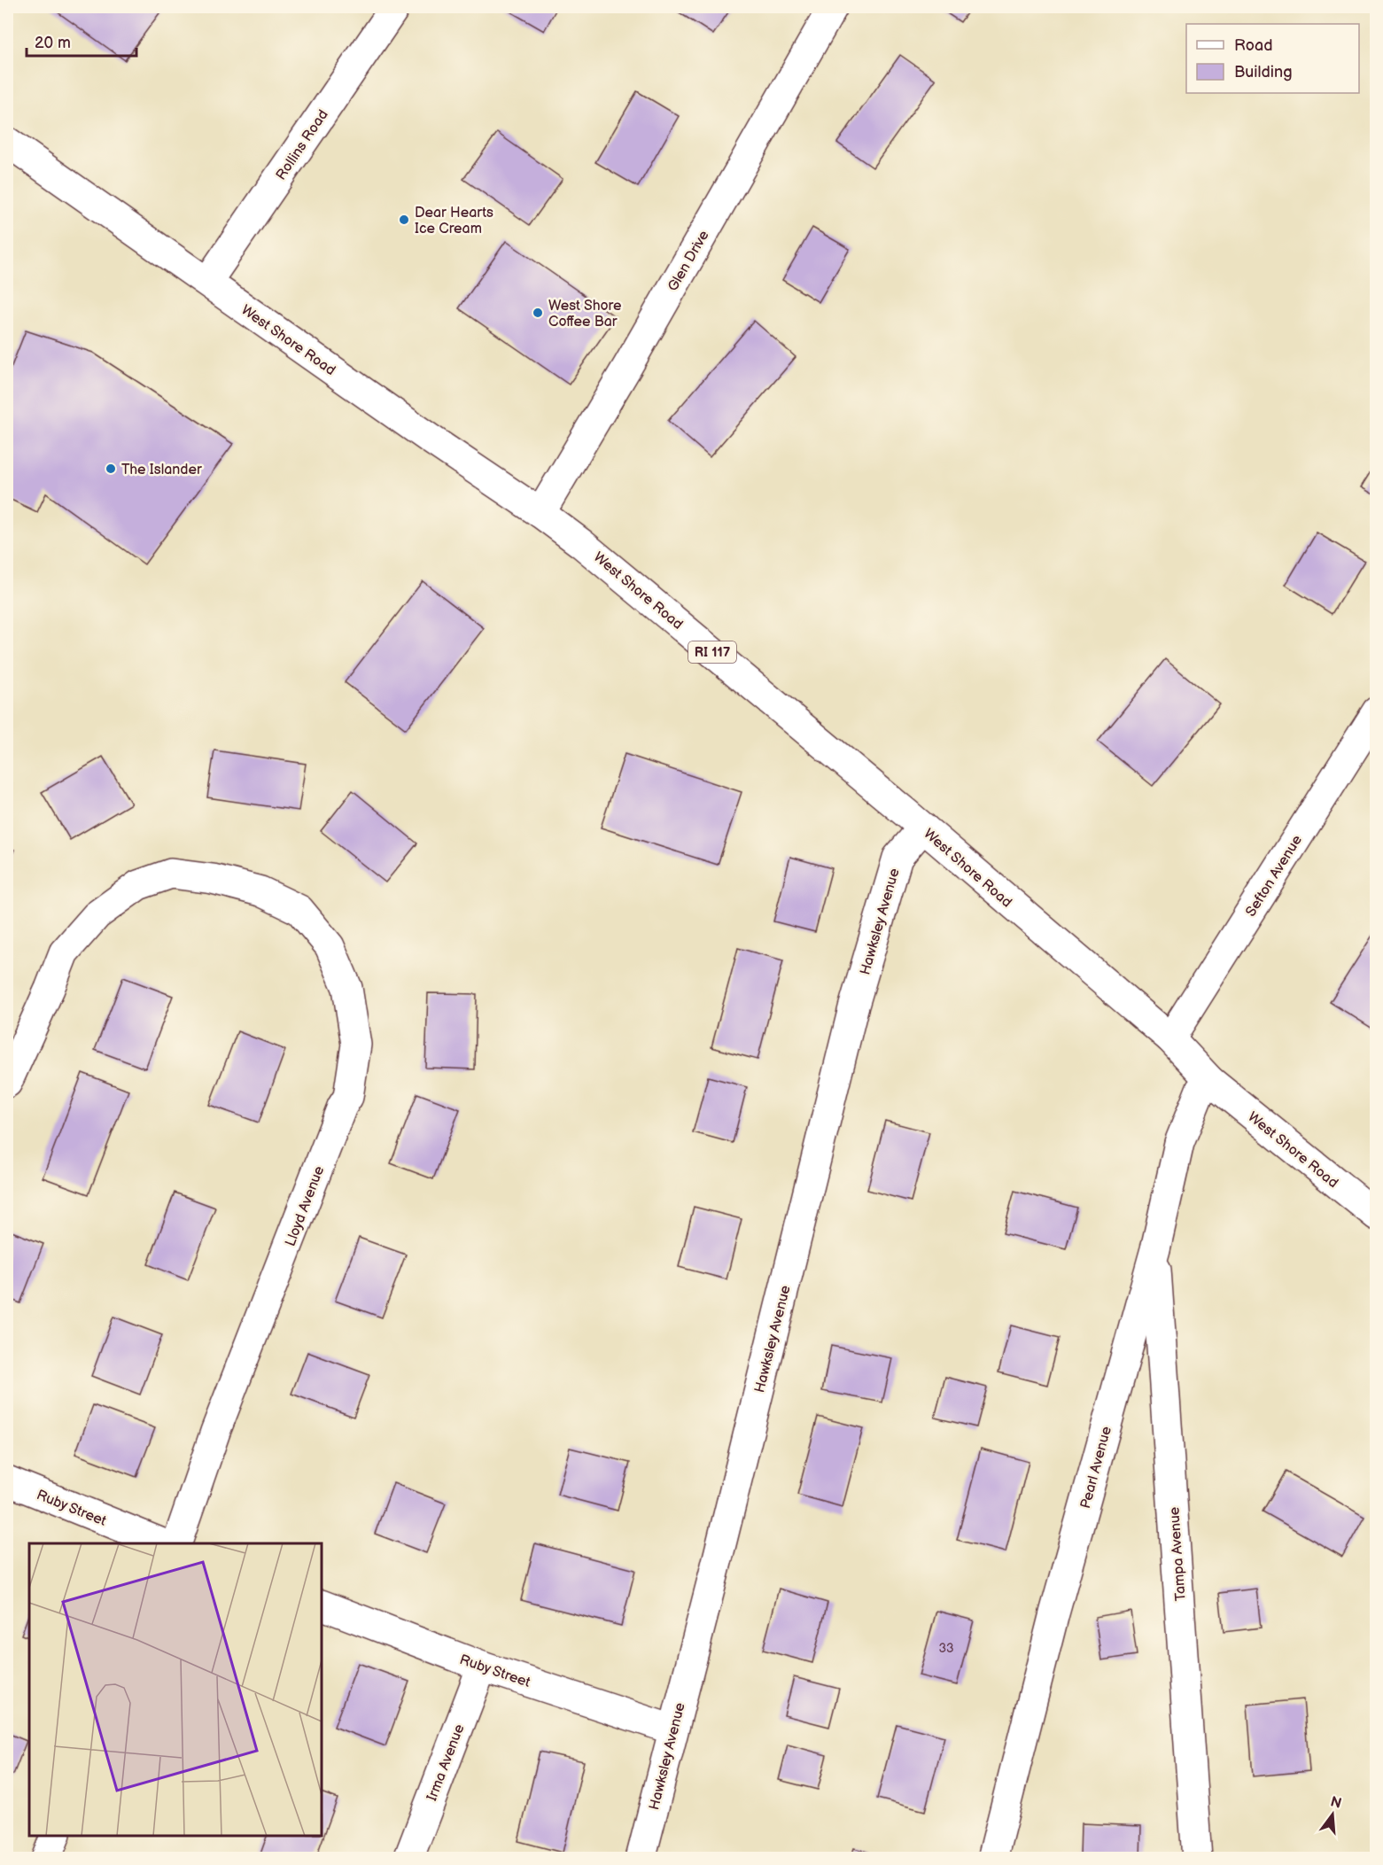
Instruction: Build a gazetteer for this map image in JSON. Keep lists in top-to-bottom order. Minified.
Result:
{"streets":{"street":["Rollins Road","Glen Drive","West Shore Road","RI 117","Sefton Avenue","Hawksley Avenue","Lloyd Avenue","Pearl Avenue","Ruby Street","Tampa Avenue","Irma Avenue"]},"crossings":[["Rollins Road","West Shore Road"],["Glen Drive","West Shore Road"],["West Shore Road","Sefton Avenue"],["West Shore Road","Hawksley Avenue"],["West Shore Road","Pearl Avenue"],["Hawksley Avenue","Ruby Street"],["Pearl Avenue","Tampa Avenue"],["Ruby Street","Irma Avenue"]],"places":["Dear Hearts Ice Cream","West Shore Coffee Bar","The Islander"],"house_numbers":["33"],"legend":["Road","Building"],"scale_bar":"20 m","north":"top"}
